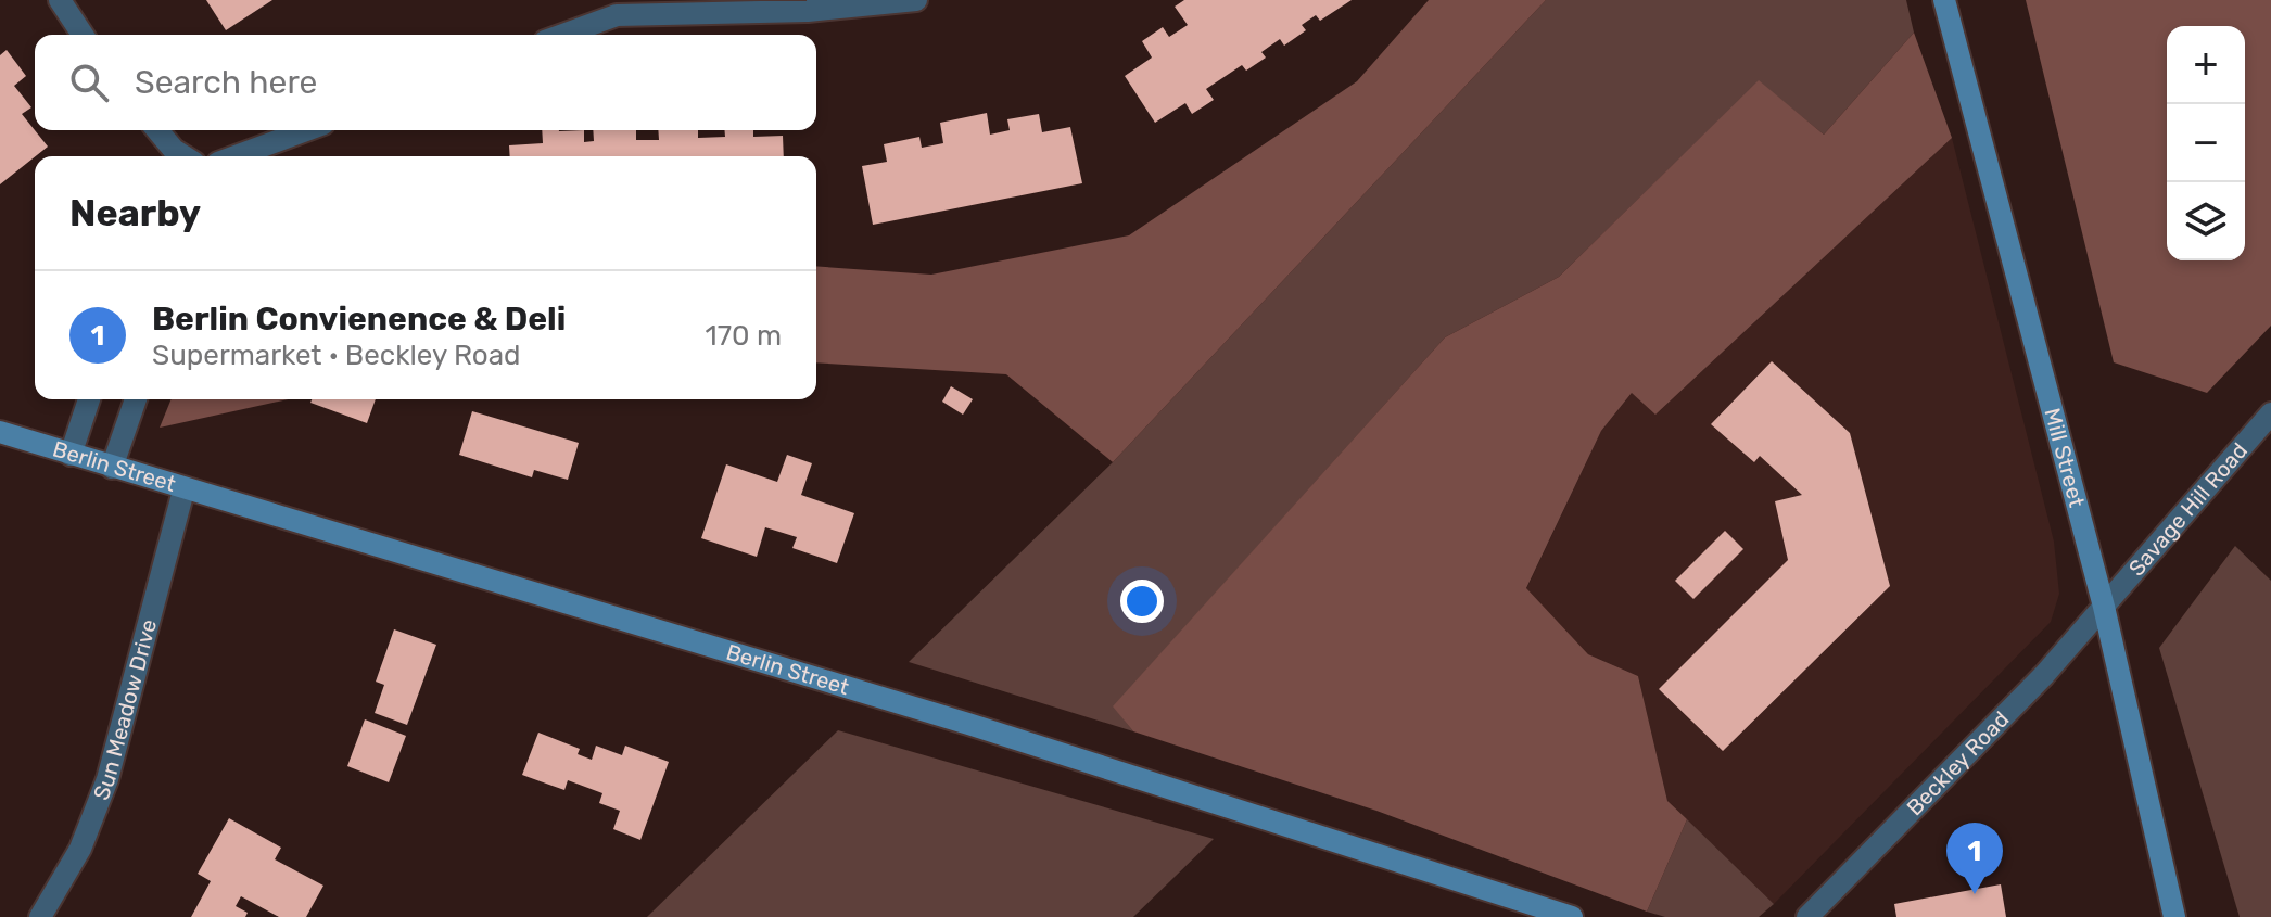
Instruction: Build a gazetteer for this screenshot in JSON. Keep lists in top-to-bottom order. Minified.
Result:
{"streets":{"street":["Mill Street","Berlin Street","Savage Hill Road","Sun Meadow Drive","Beckley Road"]},"crossings":[["Mill Street","Savage Hill Road"],["Mill Street","Beckley Road"],["Berlin Street","Sun Meadow Drive"],["Savage Hill Road","Beckley Road"]],"page":{"map_buttons":["+","−"],"search":"Search here","heading":"Nearby","list":[{"mark":"1","name":"Berlin Convienence & Deli","note":"Supermarket · Beckley Road","value":"170 m"}],"pins":"1"}}
